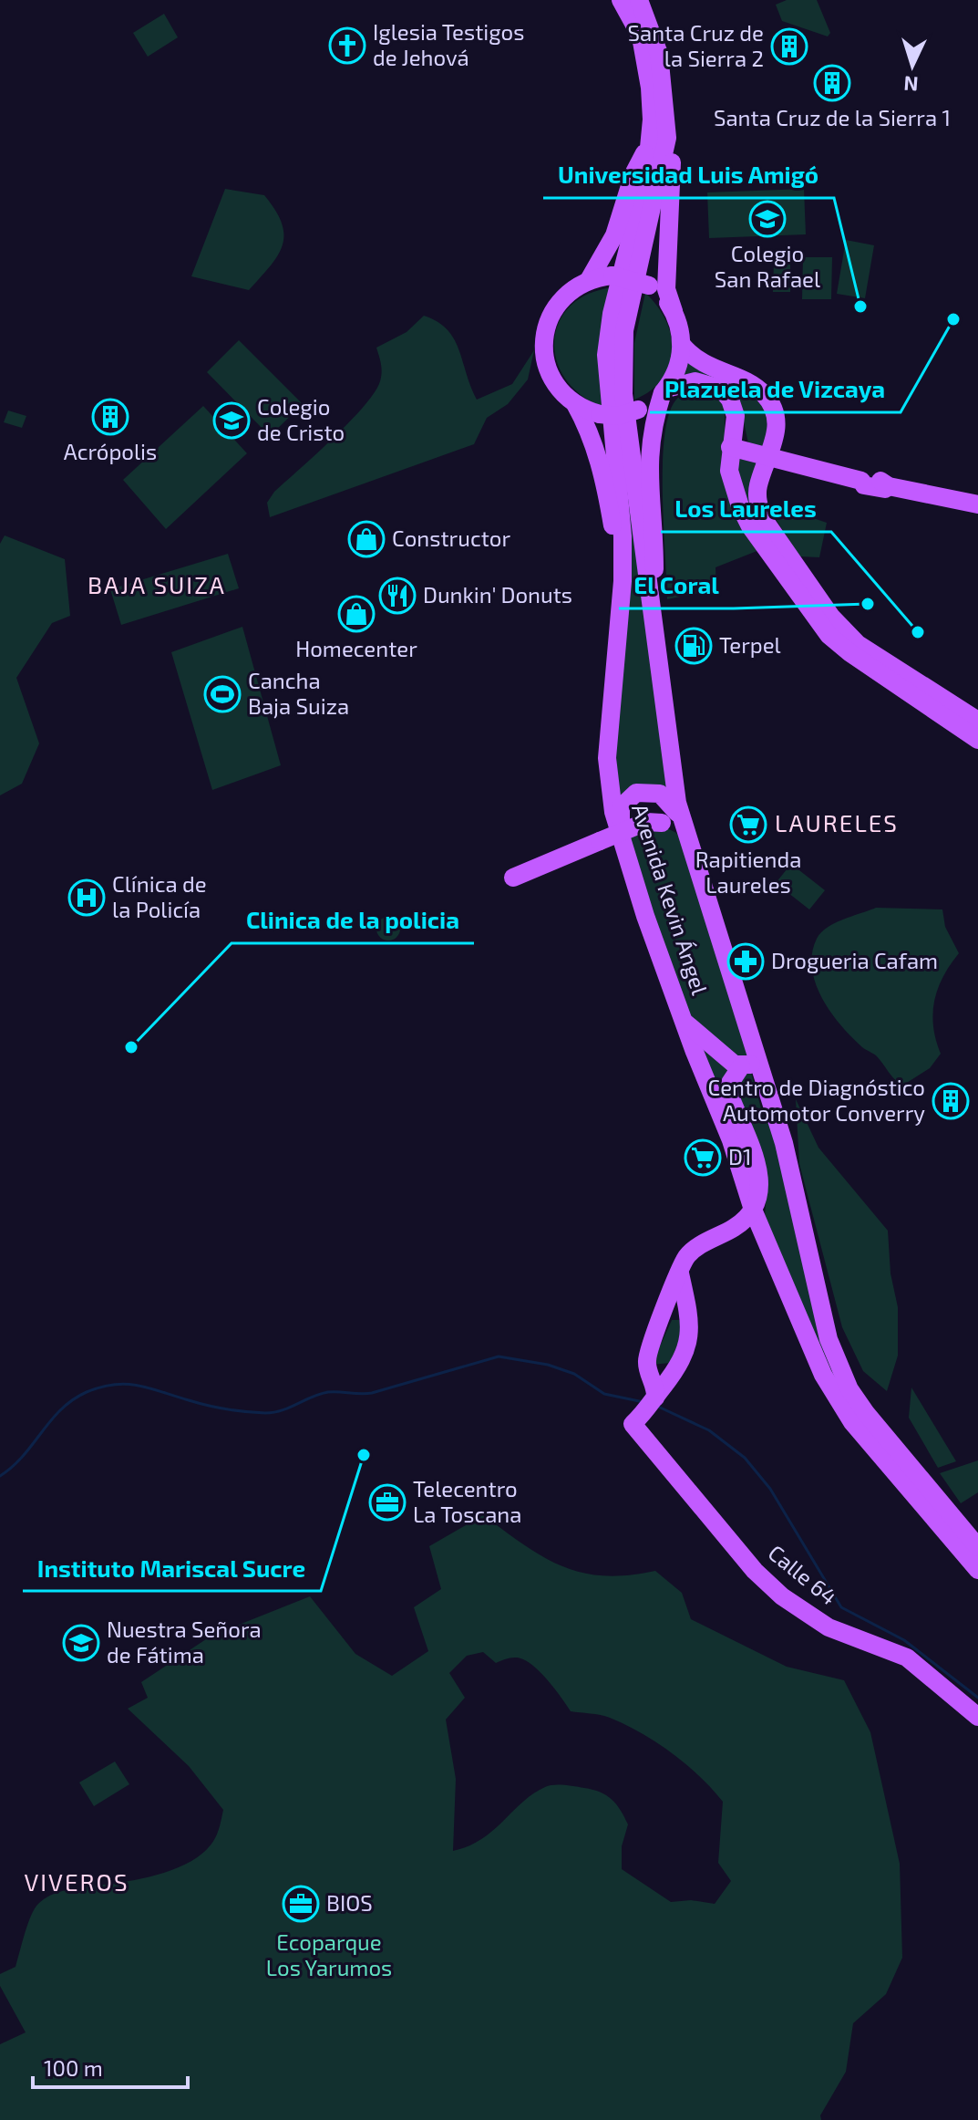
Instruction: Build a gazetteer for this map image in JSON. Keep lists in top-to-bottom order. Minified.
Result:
{"streets":{"main road":["Avenida Kevin Ángel","Calle 64"]},"districts":["BAJA SUIZA","LAURELES","VIVEROS"],"parks":["Ecoparque Los Yarumos"],"places":{"church":["Iglesia Testigos de Jehová"],"building":["Santa Cruz de la Sierra 2","Santa Cruz de la Sierra 1","Acrópolis","Centro de Diagnóstico Automotor Converry"],"school or university":["Colegio San Rafael","Colegio de Cristo","Nuestra Señora de Fátima"],"other":["Universidad Luis Amigó","Plazuela de Vizcaya","El Coral","Los Laureles","Clinica de la policia","Instituto Mariscal Sucre"],"shop":["Constructor","Homecenter"],"restaurant":["Dunkin' Donuts"],"fuel station":["Terpel"],"sports":["Cancha Baja Suiza"],"supermarket":["Rapitienda Laureles","D1"],"hospital":["Clínica de la Policía"],"pharmacy":["Drogueria Cafam"],"office":["Telecentro La Toscana","BIOS"]},"scale_bar":"100 m","north":"bottom"}
